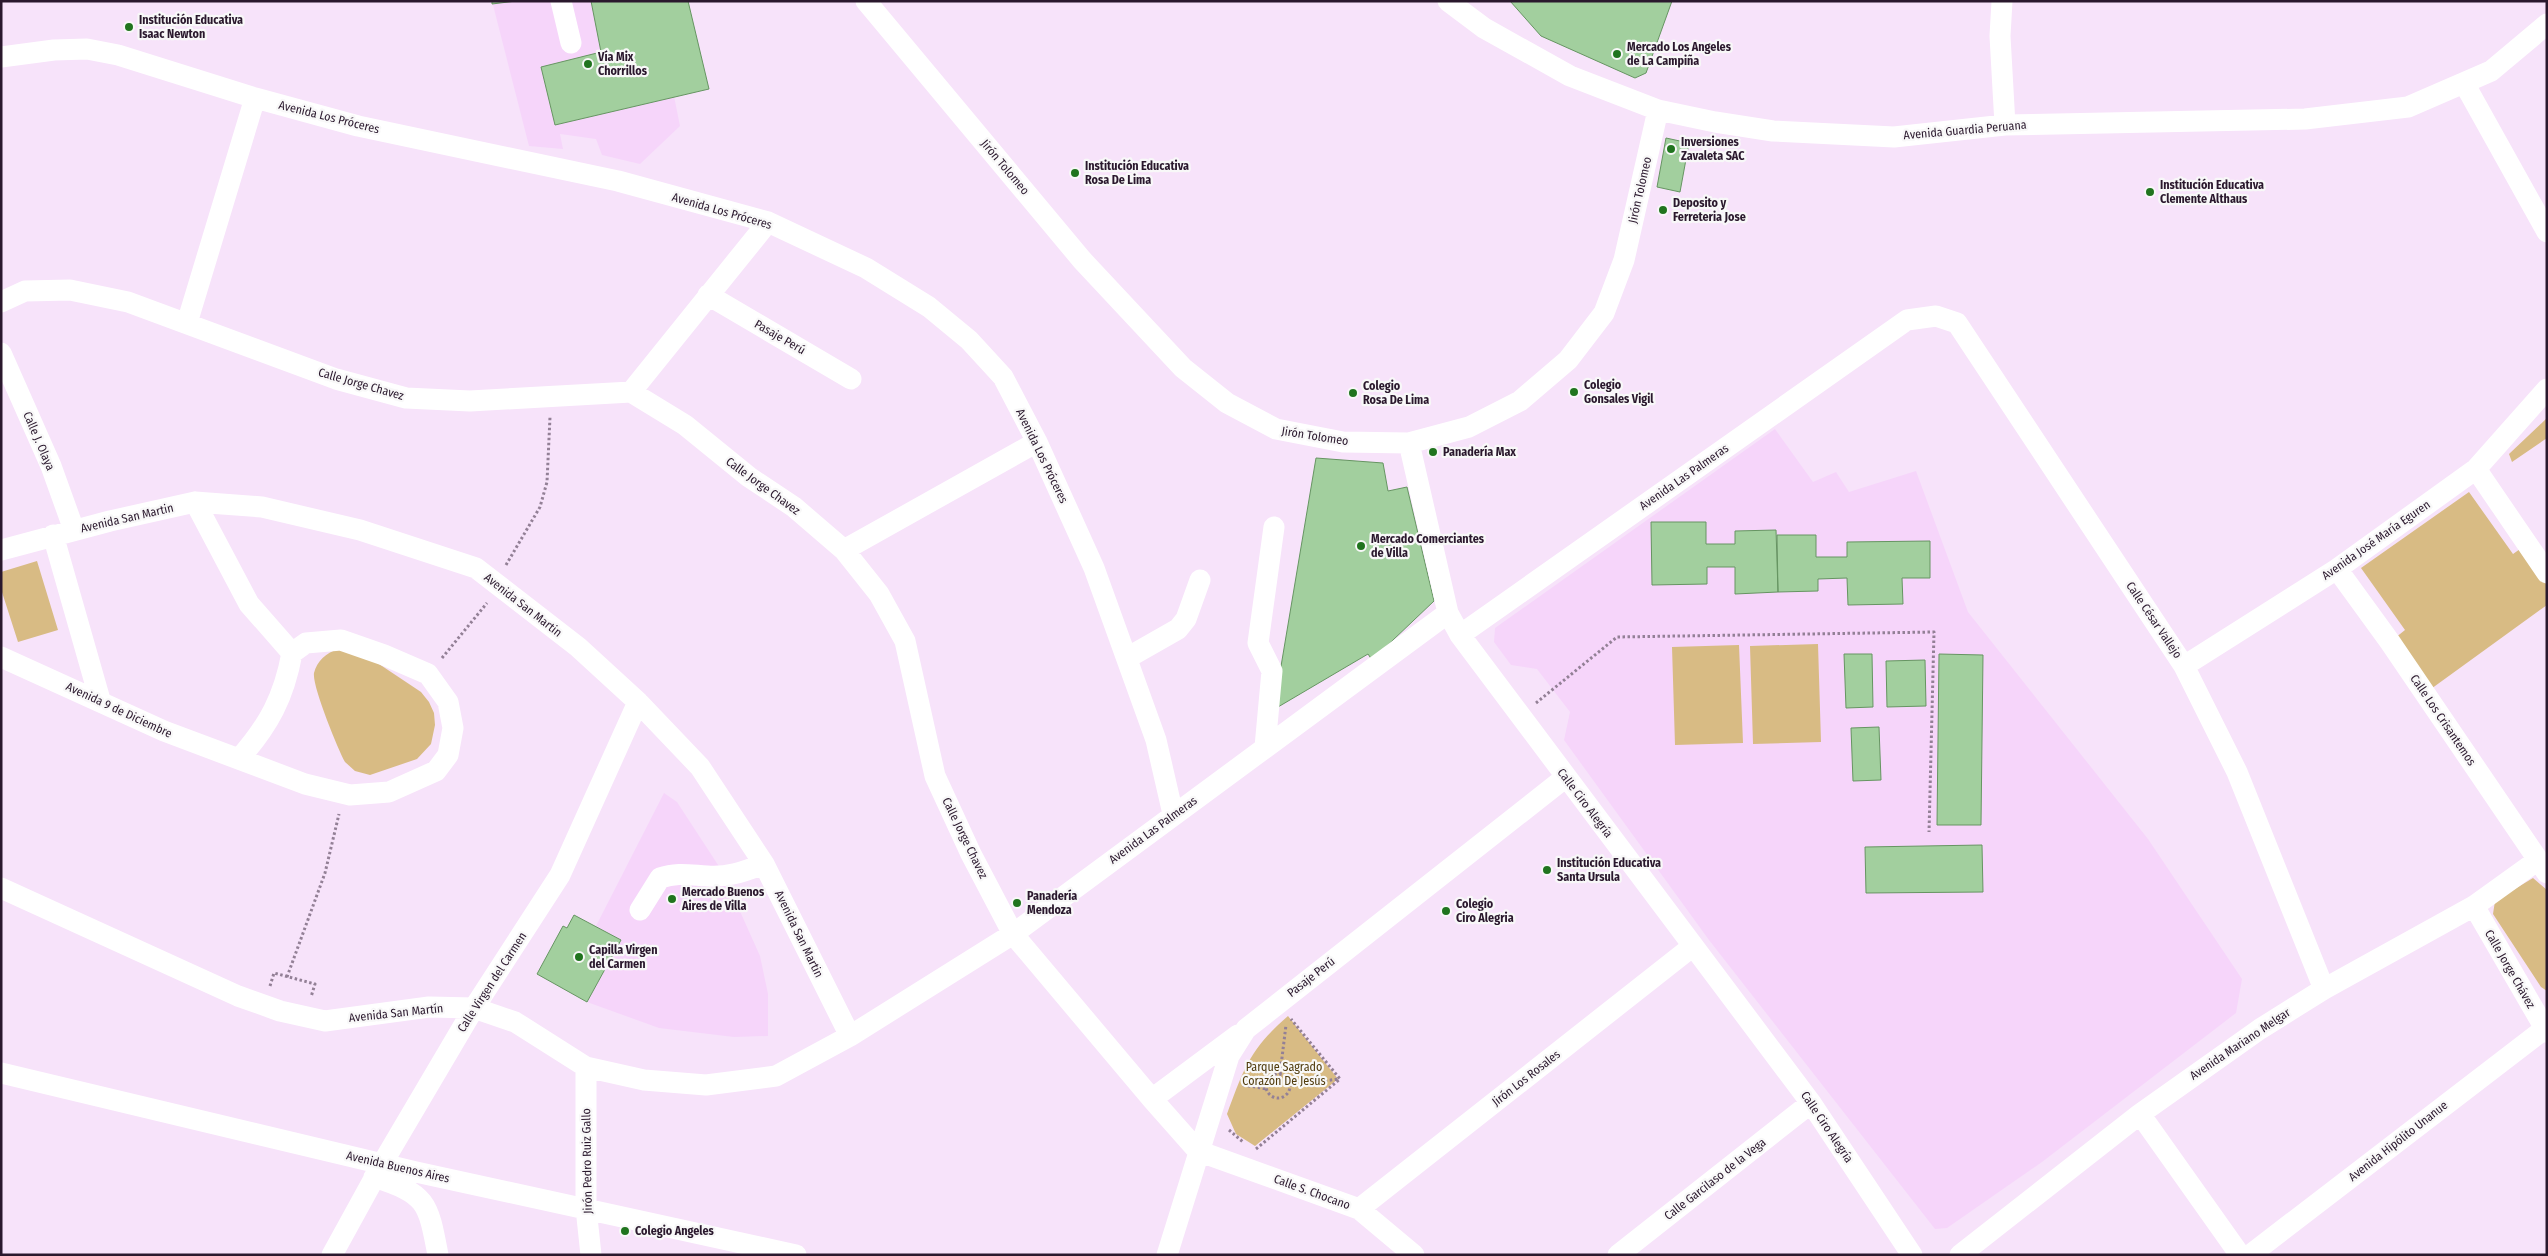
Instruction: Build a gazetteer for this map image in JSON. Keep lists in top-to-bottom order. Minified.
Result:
{"streets":{"street":["Avenida Los Próceres","Avenida Guardia Peruana","Jirón Tolomeo","Pasaje Perú","Calle Jorge Chavez","Calle J. Olaya","Avenida Las Palmeras","Avenida San Martin","Avenida José María Eguren","Calle César Vallejo","Avenida 9 de Diciembre","Calle Los Crisantemos","Calle Ciro Alegría","Calle Jorge Chávez","Calle Virgen del Carmen","Avenida San Martín","Avenida Mariano Melgar","Jirón Los Rosales","Avenida Hipólito Unanue","Jirón Pedro Ruiz Gallo","Avenida Buenos Aires","Calle Garcilaso de la Vega","Calle S. Chocano"]},"crossings":[["Avenida Los Próceres","Avenida Las Palmeras"],["Avenida Guardia Peruana","Jirón Tolomeo"],["Jirón Tolomeo","Calle Ciro Alegría"],["Pasaje Perú","Calle Jorge Chavez"],["Pasaje Perú","Calle Ciro Alegría"],["Pasaje Perú","Calle S. Chocano"],["Calle Jorge Chavez","Avenida Las Palmeras"],["Calle Jorge Chavez","Calle S. Chocano"],["Calle J. Olaya","Avenida San Martin"],["Avenida Las Palmeras","Avenida San Martin"],["Avenida Las Palmeras","Calle César Vallejo"],["Avenida Las Palmeras","Calle Ciro Alegría"],["Avenida Las Palmeras","Avenida San Martín"],["Avenida San Martin","Calle Virgen del Carmen"],["Avenida San Martin","Avenida San Martín"],["Avenida José María Eguren","Calle César Vallejo"],["Avenida José María Eguren","Calle Los Crisantemos"],["Calle César Vallejo","Avenida Mariano Melgar"],["Calle Los Crisantemos","Avenida Mariano Melgar"],["Calle Ciro Alegría","Jirón Los Rosales"],["Calle Ciro Alegría","Calle Garcilaso de la Vega"],["Calle Jorge Chávez","Avenida Mariano Melgar"],["Calle Jorge Chávez","Avenida Hipólito Unanue"],["Calle Virgen del Carmen","Avenida San Martín"],["Calle Virgen del Carmen","Avenida Buenos Aires"],["Avenida San Martín","Jirón Pedro Ruiz Gallo"],["Jirón Los Rosales","Calle S. Chocano"],["Jirón Pedro Ruiz Gallo","Avenida Buenos Aires"]],"parks":["Parque Sagrado Corazón De Jesús"],"places":["Institución Educativa Isaac Newton","Mercado Los Angeles de La Campiña","Vía Mix Chorrillos","Inversiones Zavaleta SAC","Institución Educativa Rosa De Lima","Institución Educativa Clemente Althaus","Deposito y Ferreteria Jose","Colegio Gonsales Vigil","Colegio Rosa De Lima","Panadería Max","Mercado Comerciantes de Villa","Institución Educativa Santa Ursula","Mercado Buenos Aires de Villa","Panadería Mendoza","Colegio Ciro Alegria","Capilla Virgen del Carmen","Colegio Angeles"]}
